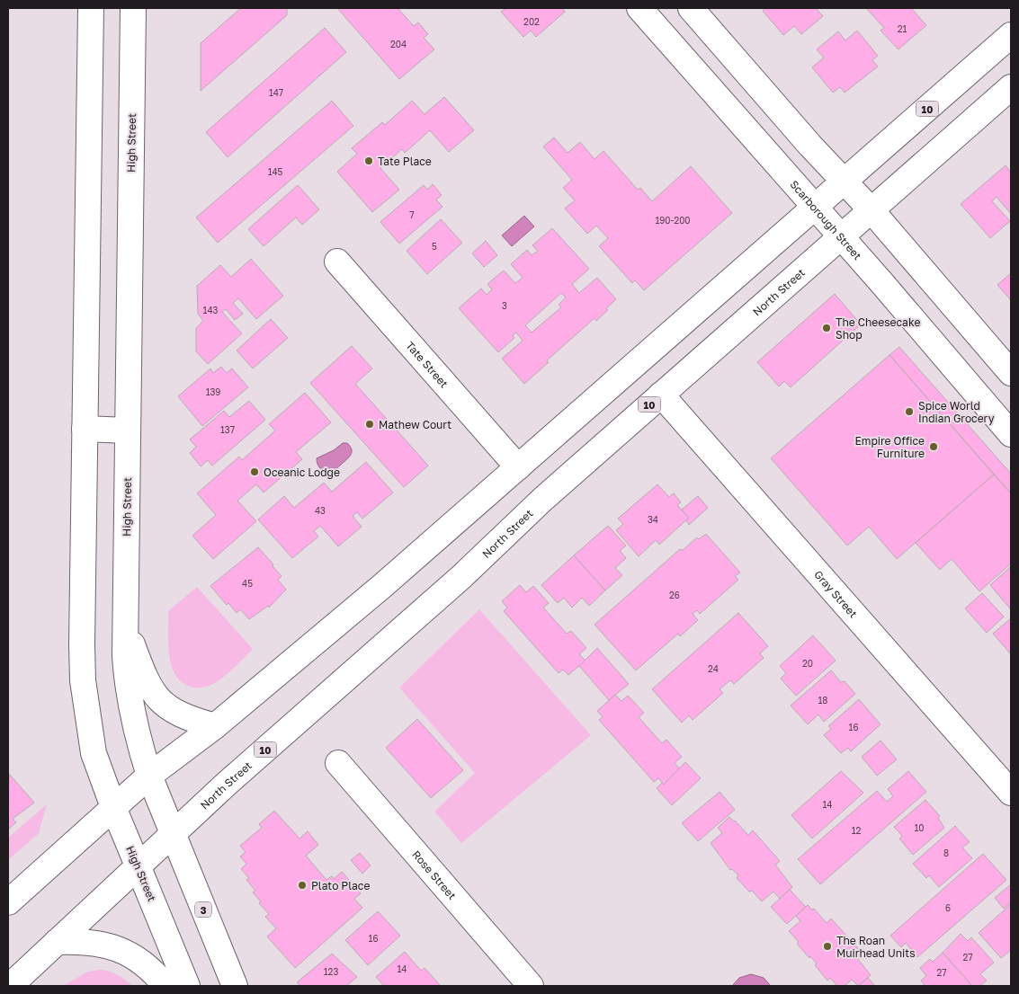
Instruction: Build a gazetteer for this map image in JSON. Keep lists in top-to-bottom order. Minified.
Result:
{"streets":{"main road":["10","High Street","Scarborough Street","North Street","Tate Street","Gray Street","Rose Street","3"]},"crossings":[["10","High Street"],["10","Scarborough Street"],["10","Tate Street"],["High Street","North Street"],["Scarborough Street","North Street"],["North Street","Gray Street"]],"places":["Tate Place","The Cheesecake Shop","Spice World Indian Grocery","Mathew Court","Empire Office Furniture","Oceanic Lodge","Plato Place","The Roan Muirhead Units"],"house_numbers":["202","21","204","147","145","7","190-200","5","3","143","139","137","43","34","45","26","20","24","18","16","14","10","12","8","6","16","27","14","123","27"]}
